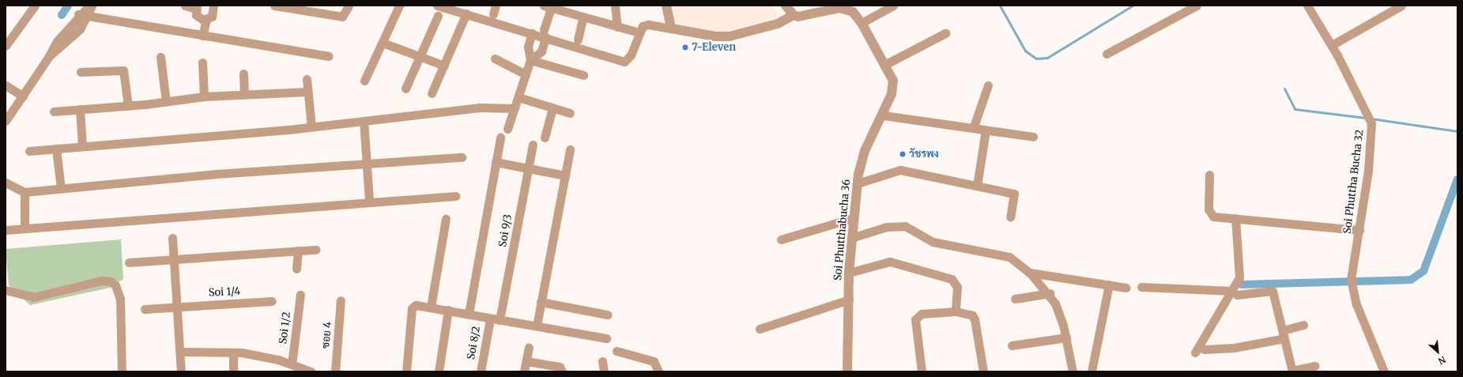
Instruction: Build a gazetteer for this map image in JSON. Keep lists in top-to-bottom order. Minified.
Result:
{"streets":{"street":["Soi Phuttha Bucha 32","Soi Phutthabucha 36","Soi 9/3","Soi 1/4","Soi 1/2","ซอย 4","Soi 8/2"]},"places":["7-Eleven","วัชรพง"],"north":"bottom right"}
